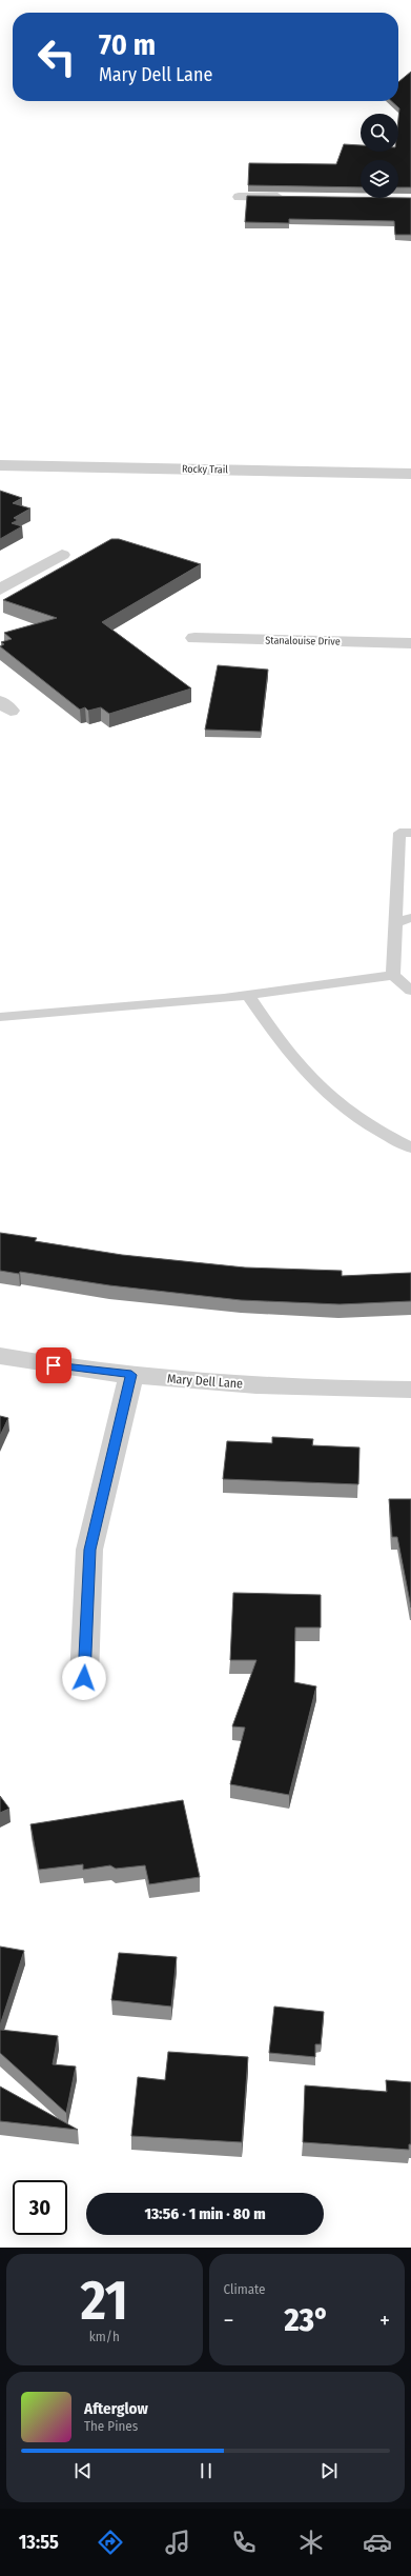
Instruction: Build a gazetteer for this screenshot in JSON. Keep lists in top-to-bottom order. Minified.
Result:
{"streets":{"street":["Rocky Trail","Stanalouise Drive","Mary Dell Lane"]},"page":{"turn":["70 m","Mary Dell Lane"],"limit":"30","trip":"13:56 · 1 min · 80 m","tile":[["21","km/h"],"Climate"],"heat":["−","23°","+"],"song":["Afterglow","The Pines"],"tabs":"13:55"}}
